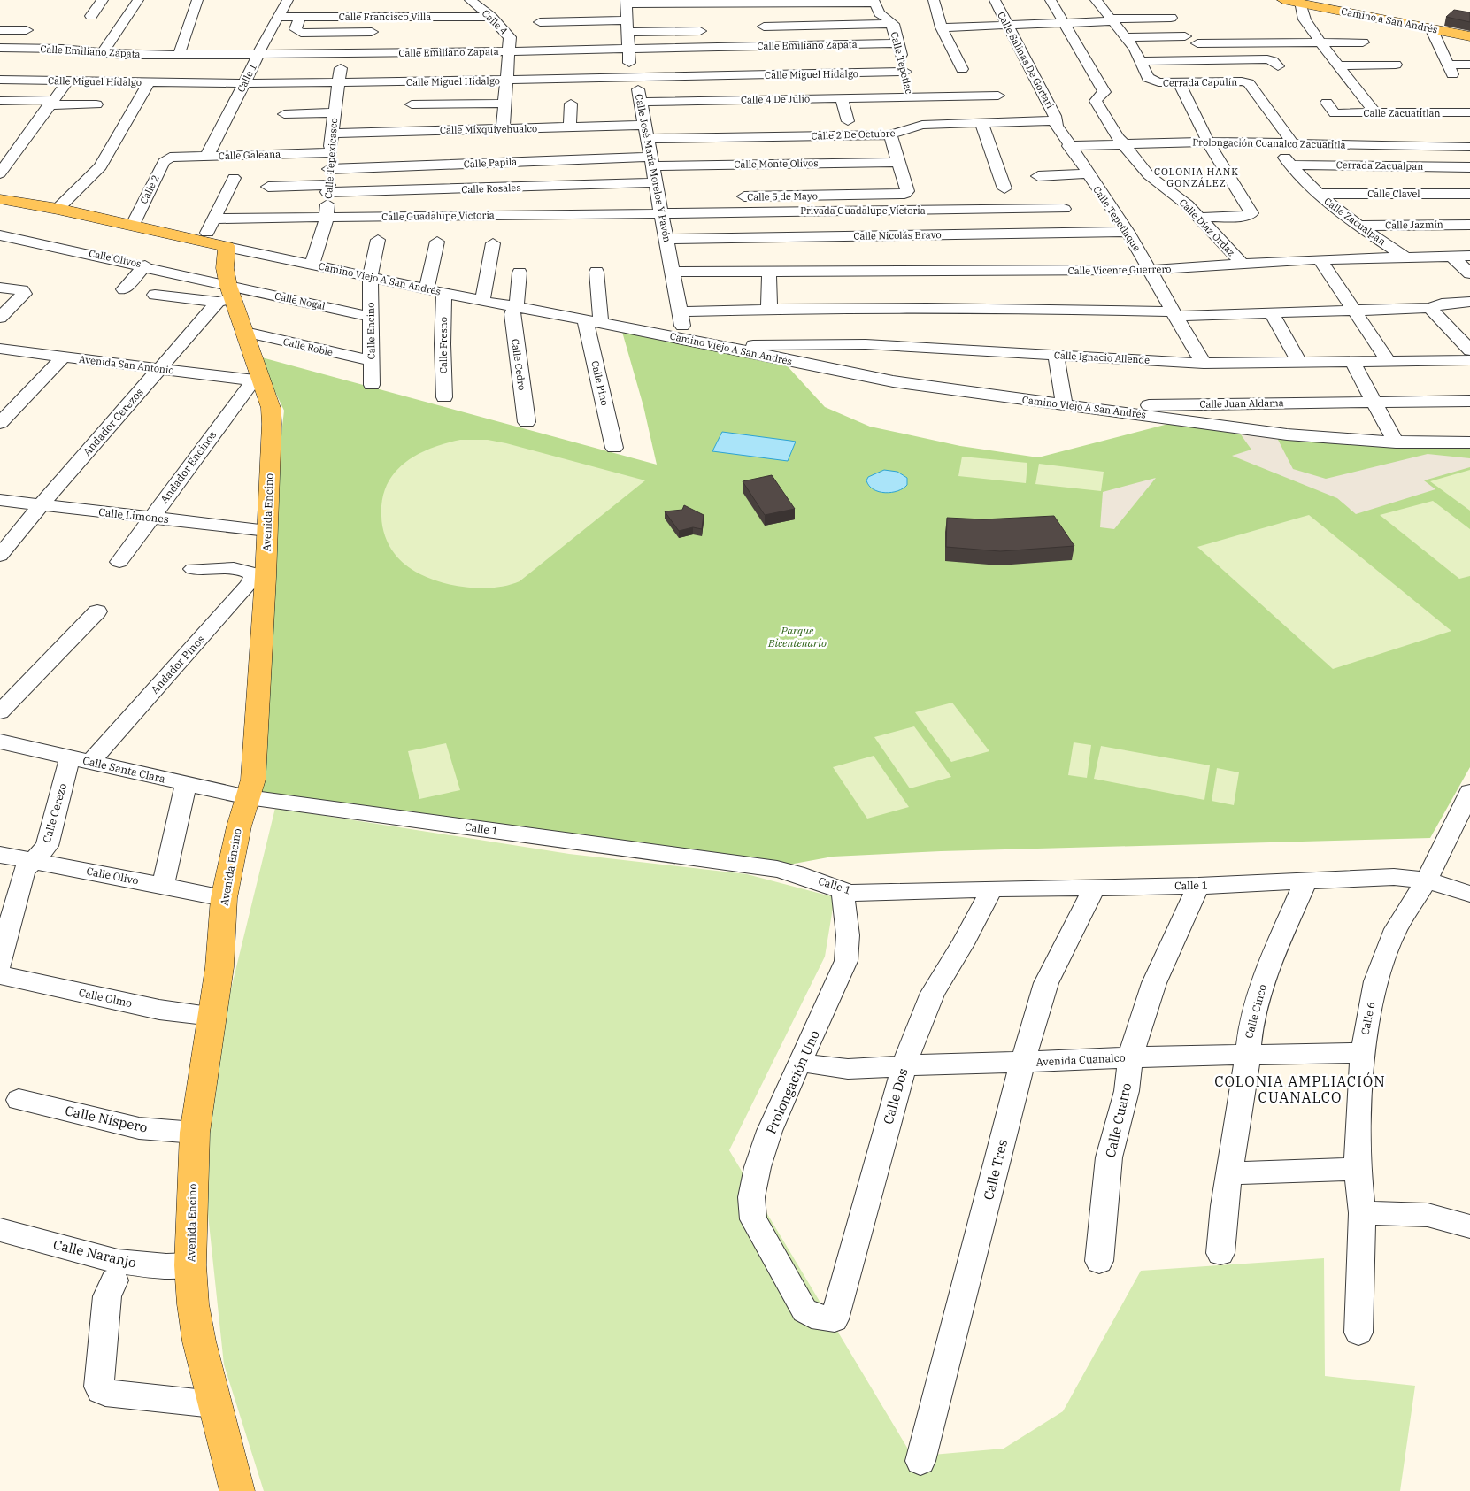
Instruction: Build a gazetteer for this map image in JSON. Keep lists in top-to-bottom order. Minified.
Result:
{"streets":{"main road":["Camino a San Andrés","Camino Viejo A San Andrés","Avenida Encino"],"street":["Calle Francisco Villa","Calle 4","Calle Emiliano Zapata","Calle Salinas De Gortari","Calle Tepetlac","Calle Miguel Hidalgo","Calle 1","Cerrada Capulín","Calle 4 De Julio","Calle Zacuatitlan","Calle Mixquiyehualco","Calle 2 De Octubre","Prolongación Coanalco Zacuatitla","Calle Galeana","Calle Tepexicasco","Calle Papila","Calle Monte Olivos","Cerrada Zacualpan","Calle José María Morelos Y Pavón","Calle Rosales","Calle 2","Calle Clavel","Calle 5 de Mayo","Privada Guadalupe Victoria","Calle Guadalupe Victoria","Calle Tepetlaque","Calle Zacualpan","Calle Jazmín","Calle Díaz Ordaz","Calle Nicolás Bravo","Calle Olivos","Calle Vicente Guerrero","Calle Nogal","Calle Encino","Calle Fresno","Calle Roble","Calle Ignacio Allende","Avenida San Antonio","Calle Cedro","Calle Pino","Calle Juan Aldama","Andador Cerezos","Andador Encinos","Calle Limones","Andador Pinos","Calle Santa Clara","Calle Cerezo","Calle Olivo","Calle Olmo","Calle Cinco","Calle 6","Avenida Cuanalco","Prolongación Uno","Calle Dos","Calle Níspero","Calle Cuatro","Calle Tres","Calle Naranjo"]},"crossings":[["Calle Francisco Villa","Calle 4"],["Calle Francisco Villa","Calle 1"],["Calle 4","Calle Emiliano Zapata"],["Calle 4","Calle Miguel Hidalgo"],["Calle 4","Calle Mixquiyehualco"],["Calle Emiliano Zapata","Calle Tepetlac"],["Calle Emiliano Zapata","Calle 1"],["Calle Emiliano Zapata","Calle Tepexicasco"],["Calle Emiliano Zapata","Calle José María Morelos Y Pavón"],["Calle Salinas De Gortari","Calle 2 De Octubre"],["Calle Salinas De Gortari","Calle Tepetlaque"],["Calle Tepetlac","Calle Miguel Hidalgo"],["Calle Tepetlac","Calle 4 De Julio"],["Calle Tepetlac","Calle 2 De Octubre"],["Calle Miguel Hidalgo","Calle 1"],["Calle Miguel Hidalgo","Calle Tepexicasco"],["Calle Miguel Hidalgo","Calle José María Morelos Y Pavón"],["Calle 1","Calle Galeana"],["Calle 1","Avenida Encino"],["Calle 1","Calle Santa Clara"],["Calle 1","Calle Cinco"],["Calle 1","Calle 6"],["Calle 1","Prolongación Uno"],["Calle 1","Calle Dos"],["Calle 1","Calle Cuatro"],["Calle 1","Calle Tres"],["Cerrada Capulín","Prolongación Coanalco Zacuatitla"],["Calle 4 De Julio","Calle José María Morelos Y Pavón"],["Calle Mixquiyehualco","Calle Tepexicasco"],["Calle Mixquiyehualco","Calle José María Morelos Y Pavón"],["Calle 2 De Octubre","Calle José María Morelos Y Pavón"],["Calle 2 De Octubre","Calle Tepetlaque"],["Prolongación Coanalco Zacuatitla","Calle Tepetlaque"],["Prolongación Coanalco Zacuatitla","Calle Zacualpan"],["Prolongación Coanalco Zacuatitla","Calle Díaz Ordaz"],["Calle Galeana","Calle Tepexicasco"],["Calle Galeana","Calle 2"],["Calle Tepexicasco","Calle Papila"],["Calle Tepexicasco","Calle Rosales"],["Calle Tepexicasco","Calle Guadalupe Victoria"],["Calle Tepexicasco","Camino Viejo A San Andrés"],["Calle Papila","Calle Monte Olivos"],["Calle Papila","Calle José María Morelos Y Pavón"],["Calle Monte Olivos","Calle José María Morelos Y Pavón"],["Calle Monte Olivos","Calle 5 de Mayo"],["Cerrada Zacualpan","Calle Zacualpan"],["Calle José María Morelos Y Pavón","Calle Rosales"],["Calle José María Morelos Y Pavón","Privada Guadalupe Victoria"],["Calle José María Morelos Y Pavón","Calle Guadalupe Victoria"],["Calle José María Morelos Y Pavón","Calle Nicolás Bravo"],["Calle José María Morelos Y Pavón","Calle Vicente Guerrero"],["Calle José María Morelos Y Pavón","Camino Viejo A San Andrés"],["Calle 2","Camino Viejo A San Andrés"],["Calle Clavel","Calle Zacualpan"],["Privada Guadalupe Victoria","Calle Guadalupe Victoria"],["Calle Tepetlaque","Calle Nicolás Bravo"],["Calle Tepetlaque","Calle Vicente Guerrero"],["Calle Tepetlaque","Calle Ignacio Allende"],["Calle Zacualpan","Calle Jazmín"],["Calle Zacualpan","Calle Vicente Guerrero"],["Calle Díaz Ordaz","Calle Vicente Guerrero"],["Calle Olivos","Calle Nogal"],["Calle Olivos","Andador Cerezos"],["Calle Olivos","Avenida Encino"],["Camino Viejo A San Andrés","Calle Encino"],["Camino Viejo A San Andrés","Calle Fresno"],["Camino Viejo A San Andrés","Calle Ignacio Allende"],["Camino Viejo A San Andrés","Calle Cedro"],["Camino Viejo A San Andrés","Calle Pino"],["Camino Viejo A San Andrés","Calle Juan Aldama"],["Camino Viejo A San Andrés","Avenida Encino"],["Calle Nogal","Calle Encino"],["Calle Nogal","Andador Cerezos"],["Calle Nogal","Avenida Encino"],["Calle Encino","Calle Roble"],["Calle Roble","Avenida Encino"],["Avenida San Antonio","Andador Cerezos"],["Avenida San Antonio","Andador Encinos"],["Avenida San Antonio","Avenida Encino"],["Andador Cerezos","Avenida Encino"],["Andador Cerezos","Calle Limones"],["Andador Encinos","Avenida Encino"],["Andador Encinos","Calle Limones"],["Avenida Encino","Calle Limones"],["Avenida Encino","Andador Pinos"],["Avenida Encino","Calle Santa Clara"],["Avenida Encino","Calle Olivo"],["Avenida Encino","Calle Olmo"],["Avenida Encino","Calle Níspero"],["Avenida Encino","Calle Naranjo"],["Andador Pinos","Calle Santa Clara"],["Andador Pinos","Calle Cerezo"],["Calle Santa Clara","Calle Cerezo"],["Calle Cerezo","Calle Olivo"],["Calle Cinco","Avenida Cuanalco"],["Calle 6","Avenida Cuanalco"],["Avenida Cuanalco","Prolongación Uno"],["Avenida Cuanalco","Calle Dos"],["Avenida Cuanalco","Calle Cuatro"],["Avenida Cuanalco","Calle Tres"],["Prolongación Uno","Calle Dos"]],"districts":["COLONIA HANK GONZÁLEZ","COLONIA AMPLIACIÓN CUANALCO"],"parks":["Parque Bicentenario"]}
